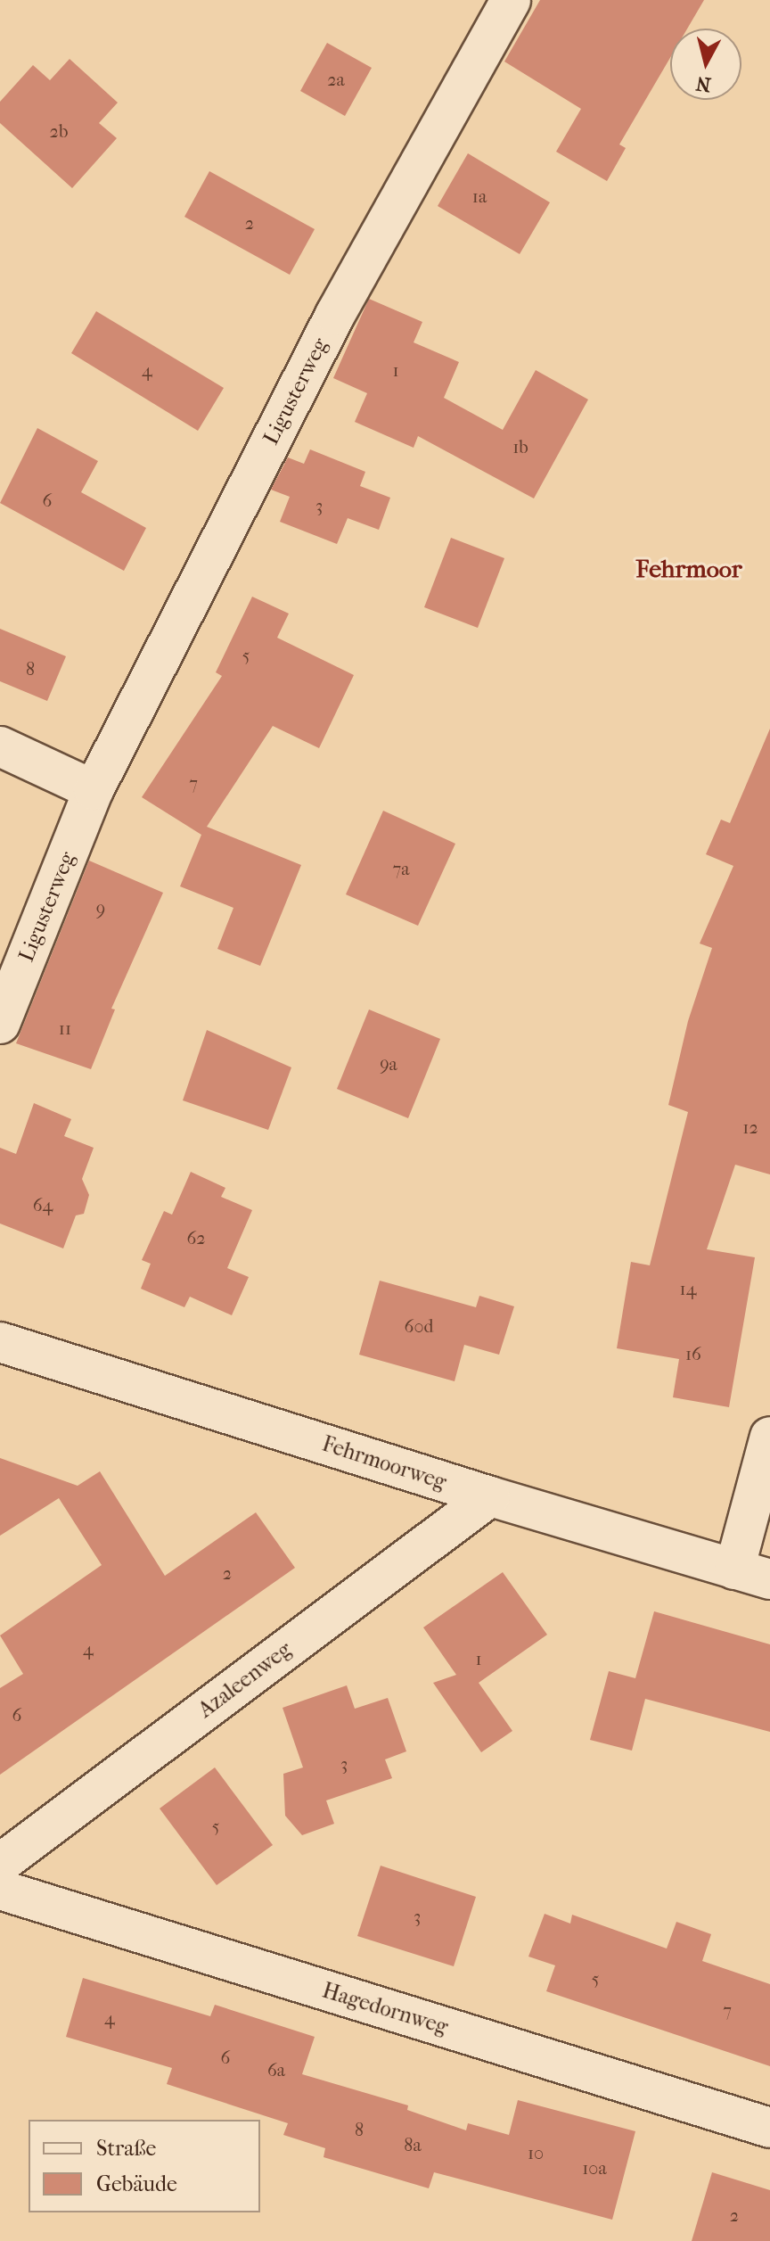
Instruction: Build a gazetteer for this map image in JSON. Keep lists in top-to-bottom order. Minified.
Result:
{"streets":{"street":["Ligusterweg","Fehrmoorweg","Azaleenweg","Hagedornweg"]},"crossings":[["Fehrmoorweg","Azaleenweg"]],"districts":["Fehrmoor"],"house_numbers":["2a","2b","1a","2","4","1","1b","6","3","5","8","7","7a","9","11","9a","12","64","62","14","60d","16","2","4","1","6","3","5","3","5","7","4","6","6a","8","8a","10","10a","2"],"legend":["Straße","Gebäude"],"north":"bottom"}
